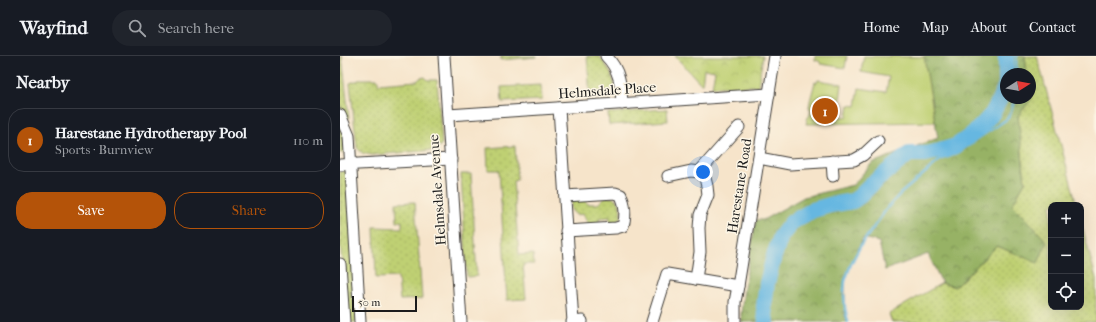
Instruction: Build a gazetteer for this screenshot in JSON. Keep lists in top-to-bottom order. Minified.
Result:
{"streets":{"street":["Helmsdale Place","Harestane Road","Helmsdale Avenue"]},"crossings":[["Helmsdale Place","Harestane Road"],["Helmsdale Place","Helmsdale Avenue"]],"scale_bar":"50 m","north":"right","page":{"header":"Wayfind","search":"Search here","nav":["Home","Map","About","Contact"],"heading":"Nearby","pins":"1","list":[{"mark":"1","name":"Harestane Hydrotherapy Pool","note":"Sports · Burnview","value":"110 m"}],"buttons":["Save","Share"],"map_buttons":["+","−"],"scale":"50 m"}}
